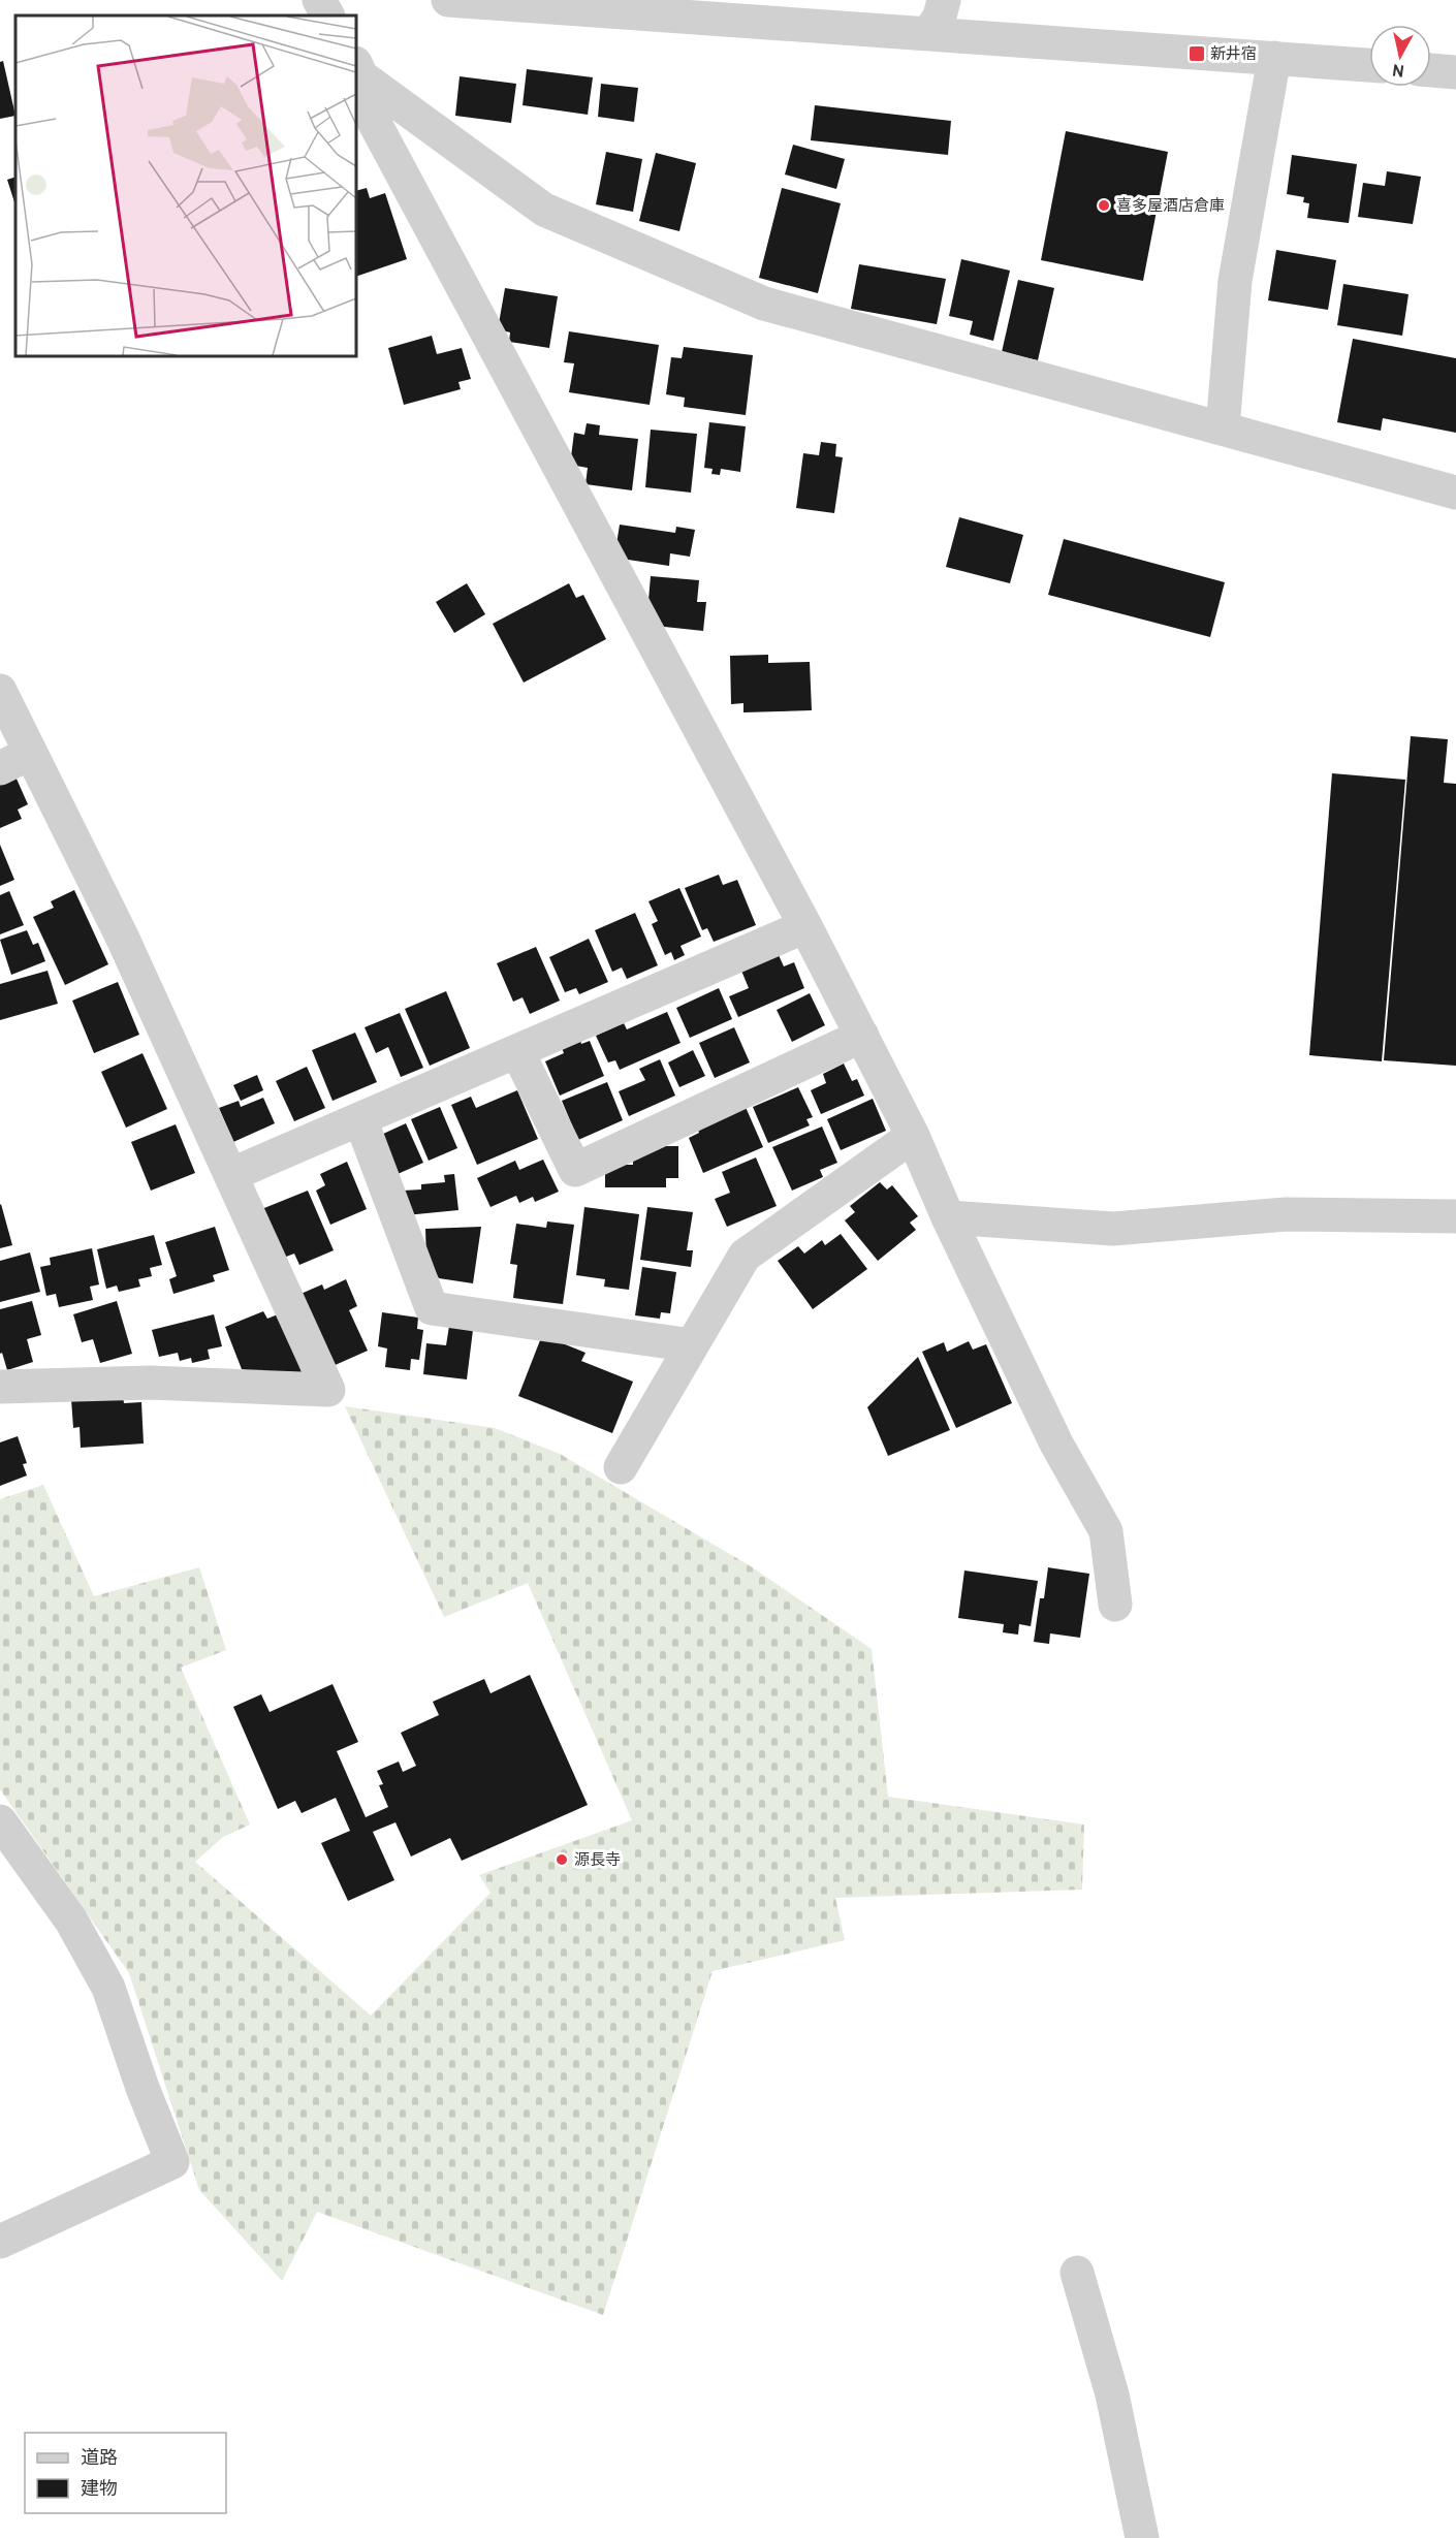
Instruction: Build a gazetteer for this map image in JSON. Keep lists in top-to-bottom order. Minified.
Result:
{"places":{"transit":["新井宿"],"other":["喜多屋酒店倉庫","源長寺"]},"legend":["道路","建物"],"north":"bottom"}
